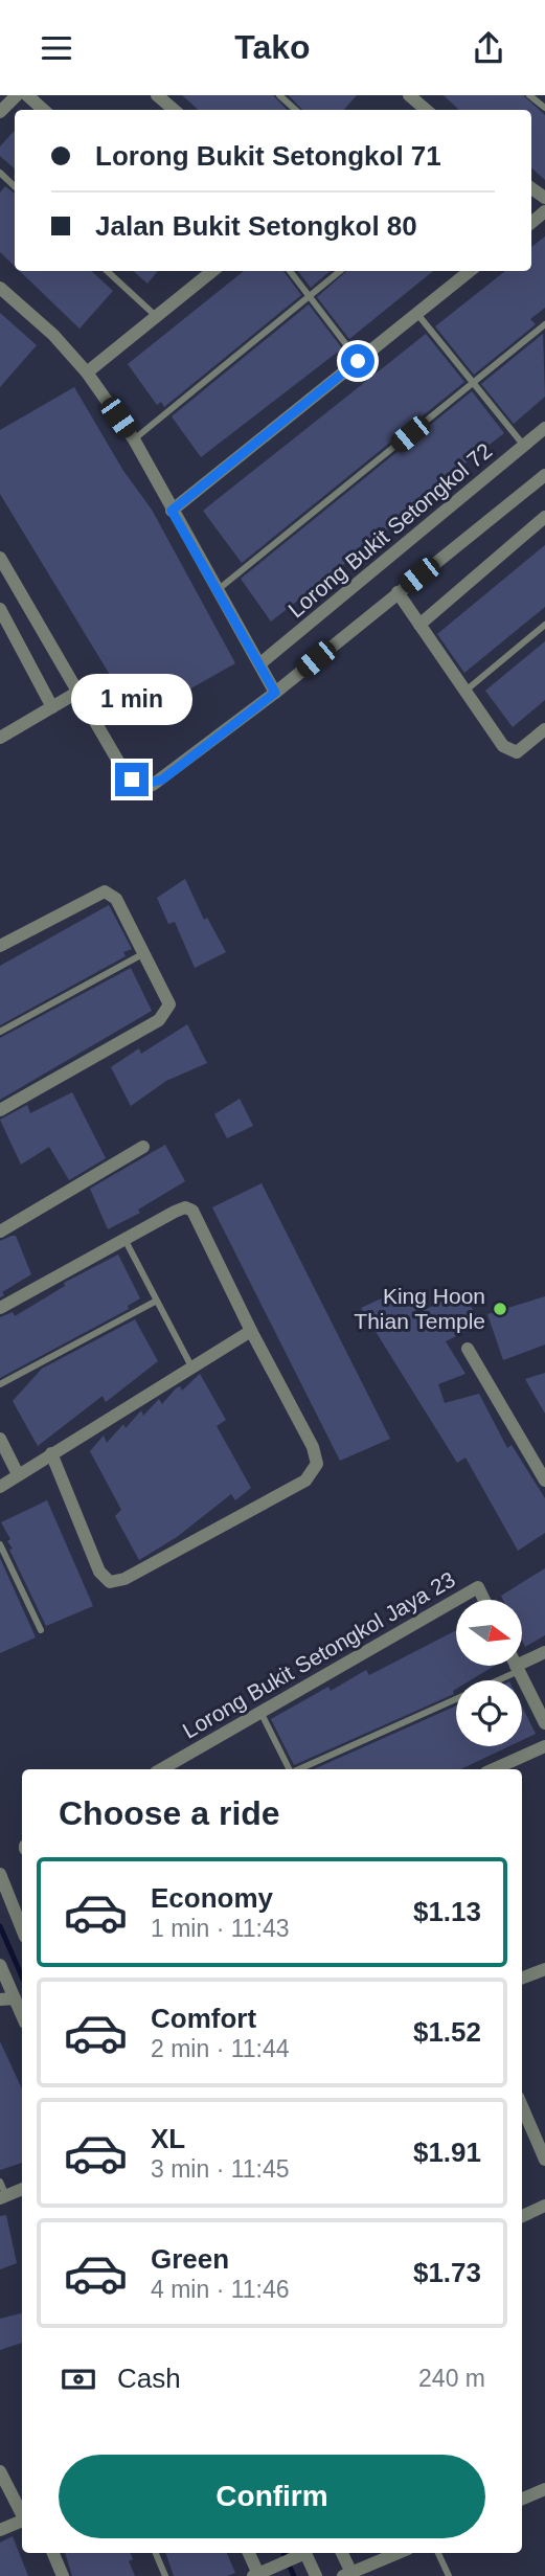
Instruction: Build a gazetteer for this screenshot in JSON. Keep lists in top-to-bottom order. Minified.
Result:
{"streets":{"street":["Lorong Bukit Setongkol 72","Lorong Bukit Setongkol Jaya 23"]},"places":["King Hoon Thian Temple"],"north":"right","page":{"header":"Tako","banner":["Lorong Bukit Setongkol 71","Jalan Bukit Setongkol 80"],"bubble":"1 min","heading":"Choose a ride","list":[{"name":"Economy","note":"1 min · 11:43","value":"$1.13"},{"name":"Comfort","note":"2 min · 11:44","value":"$1.52"},{"name":"XL","note":"3 min · 11:45","value":"$1.91"},{"name":"Green","note":"4 min · 11:46","value":"$1.73"}],"pay":["Cash","240 m"],"buttons":"Confirm"}}
